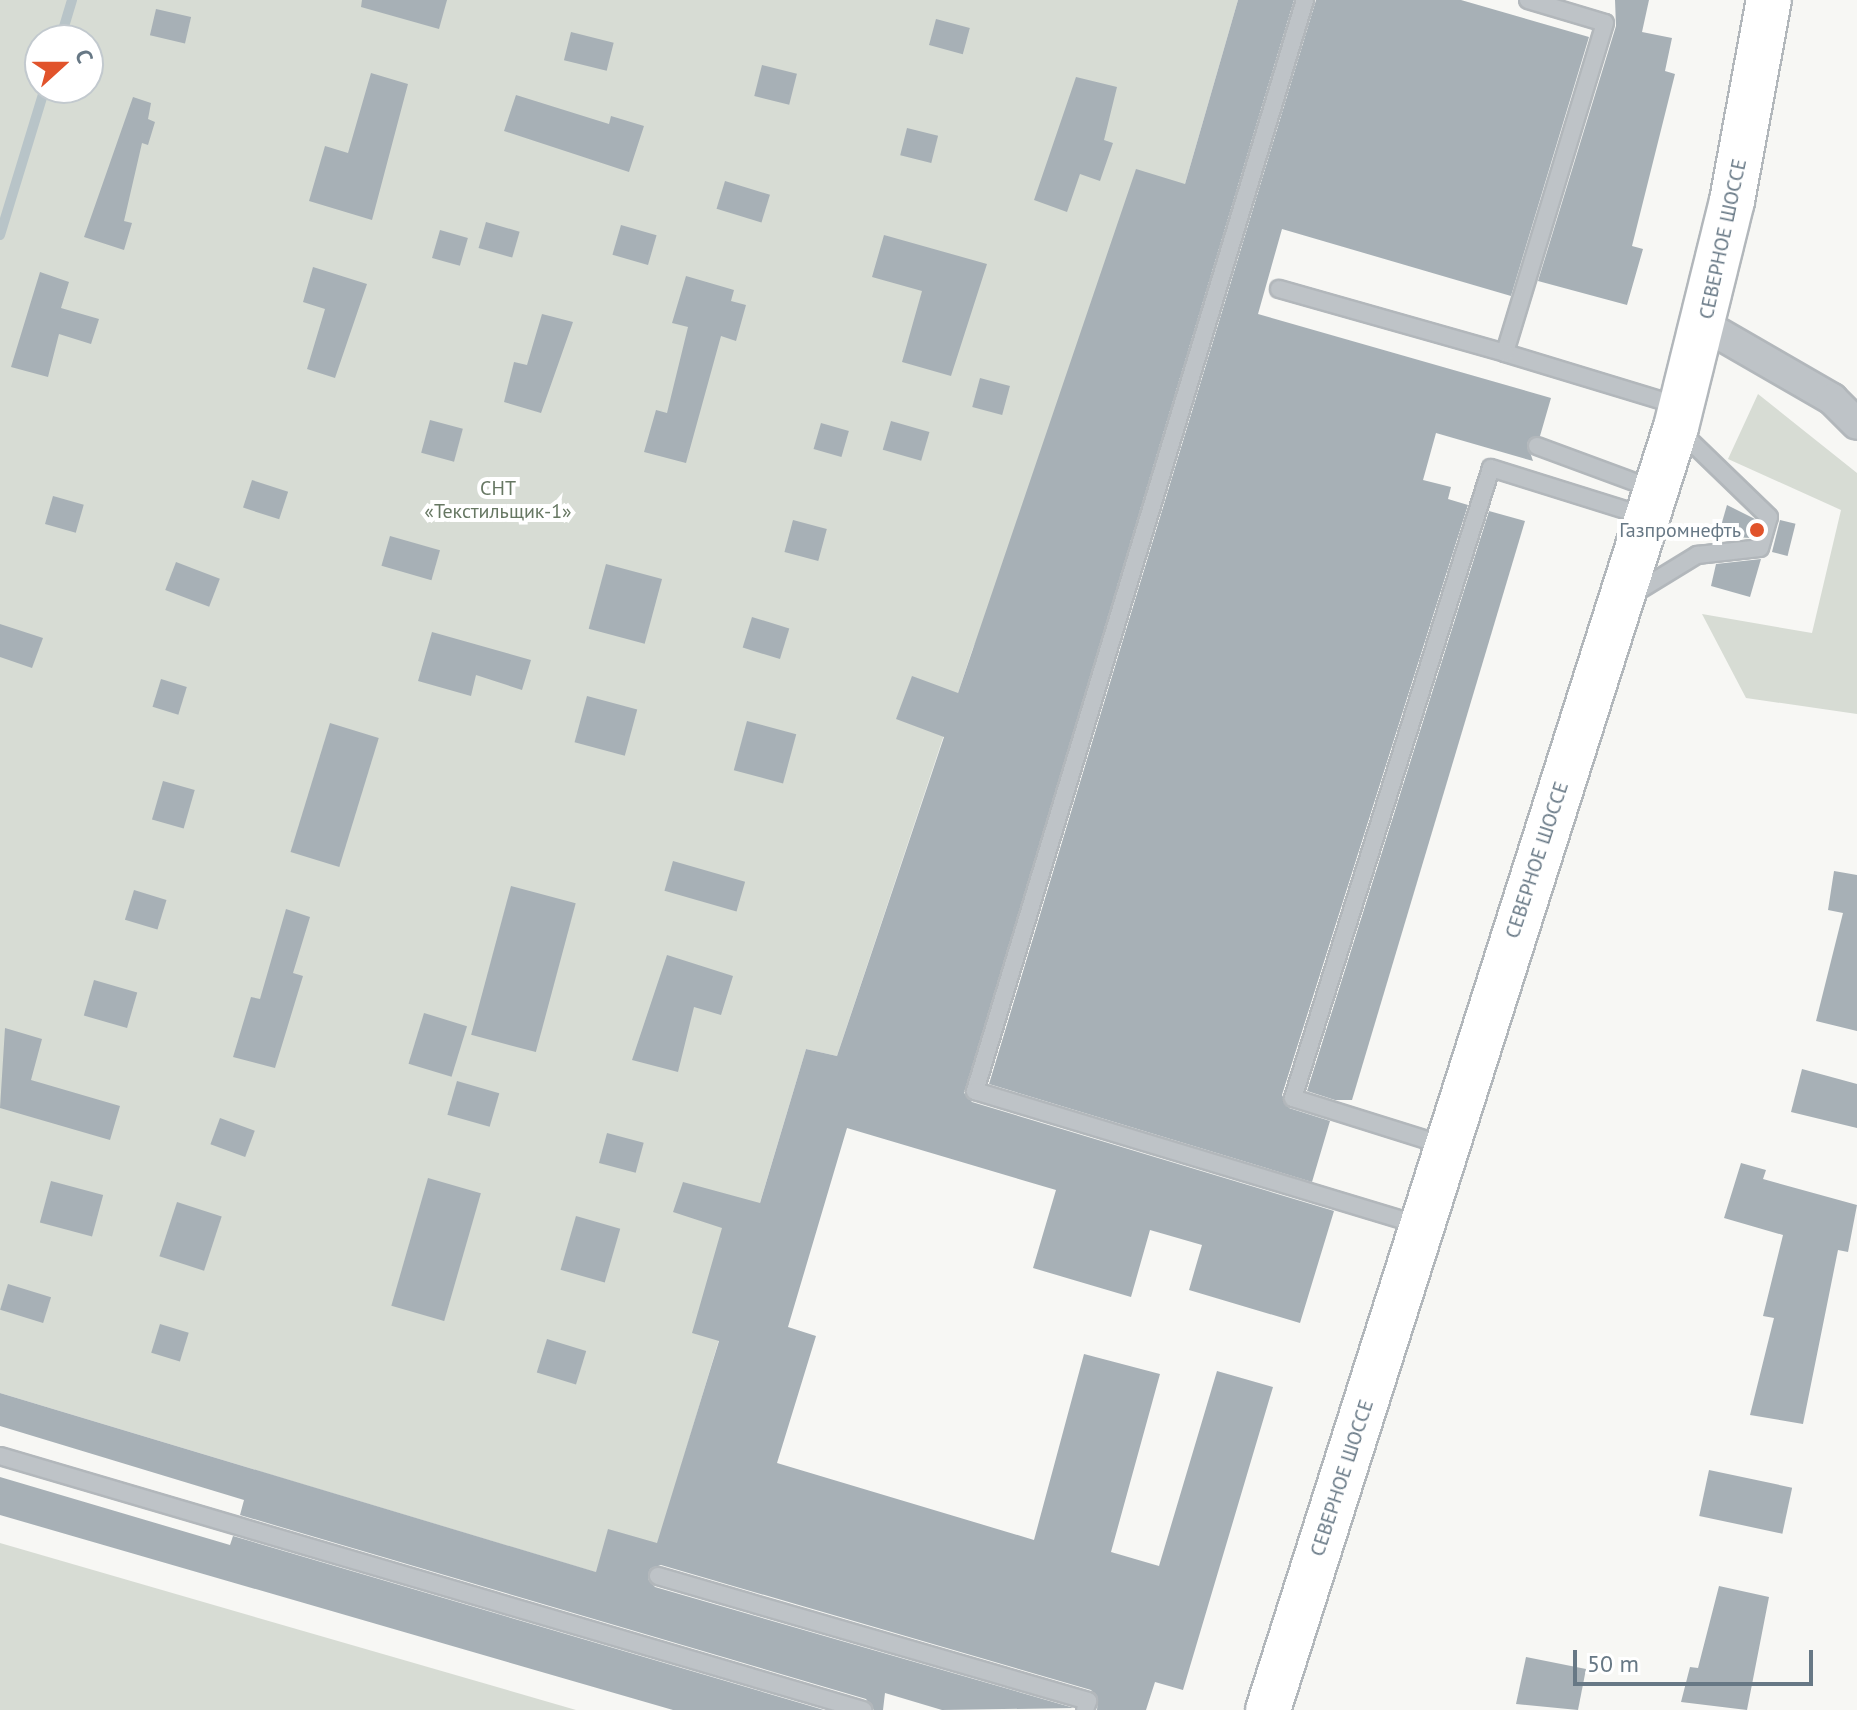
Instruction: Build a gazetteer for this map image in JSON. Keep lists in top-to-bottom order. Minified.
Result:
{"streets":{"main road":["СЕВЕРНОЕ ШОССЕ"]},"parks":["СНТ «Текстильщик-1»"],"places":["Газпромнефть"],"scale_bar":"50 m","north":"right"}
